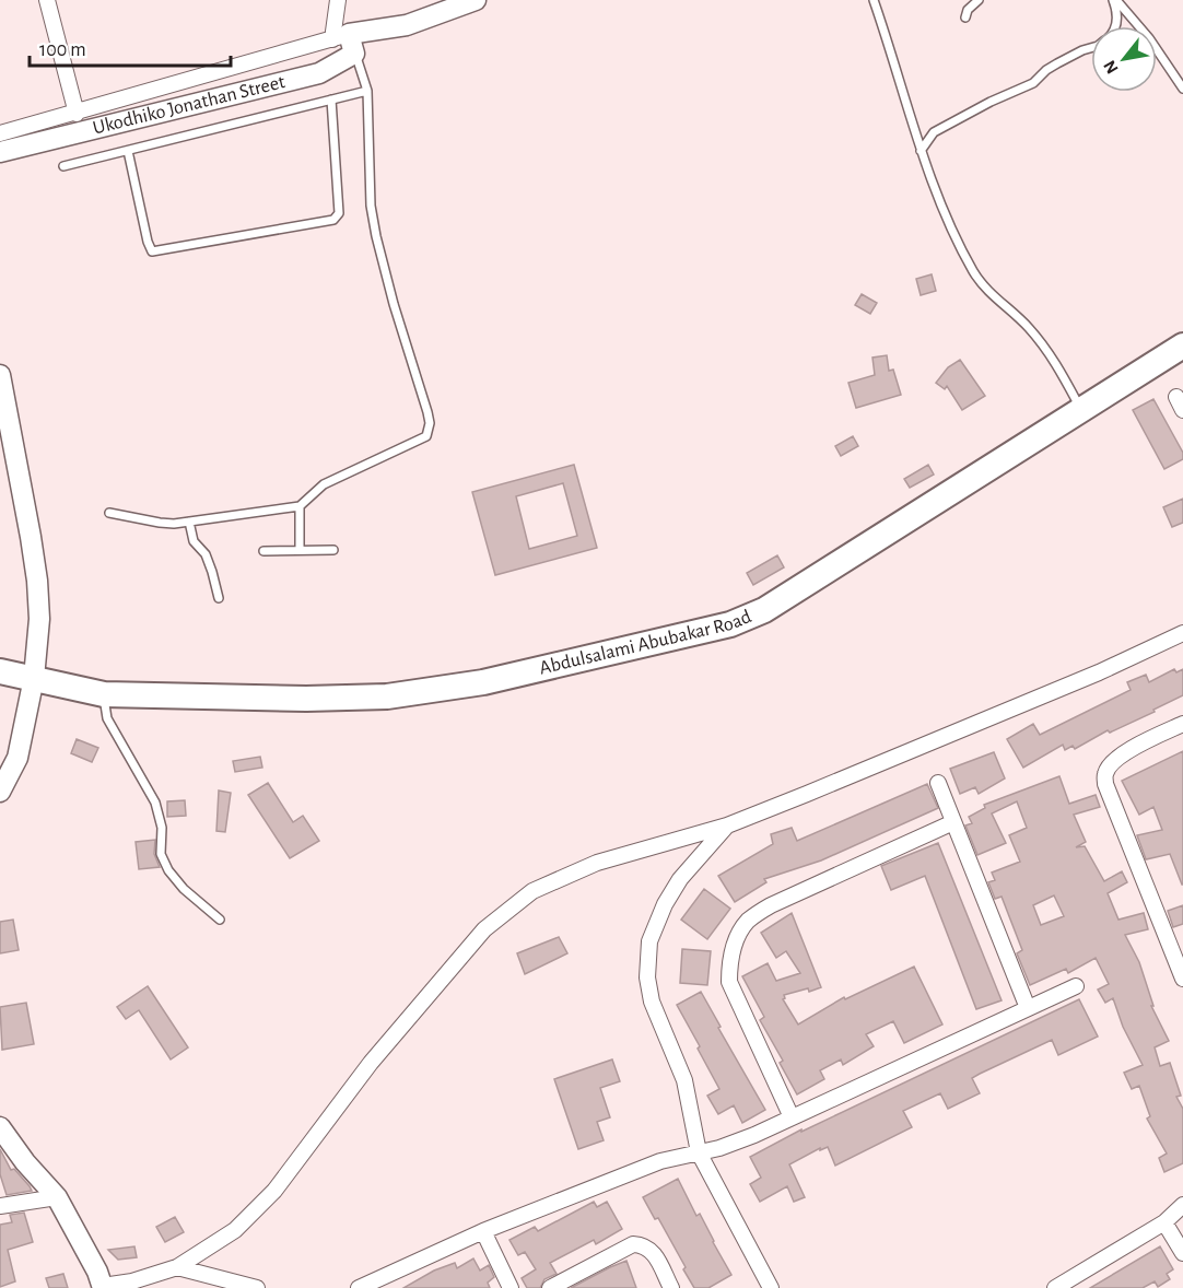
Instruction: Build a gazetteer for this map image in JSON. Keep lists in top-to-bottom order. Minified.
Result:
{"streets":{"main road":["Abdulsalami Abubakar Road"],"street":["Ukodhiko Jonathan Street"]},"scale_bar":"100 m","north":"bottom left"}
